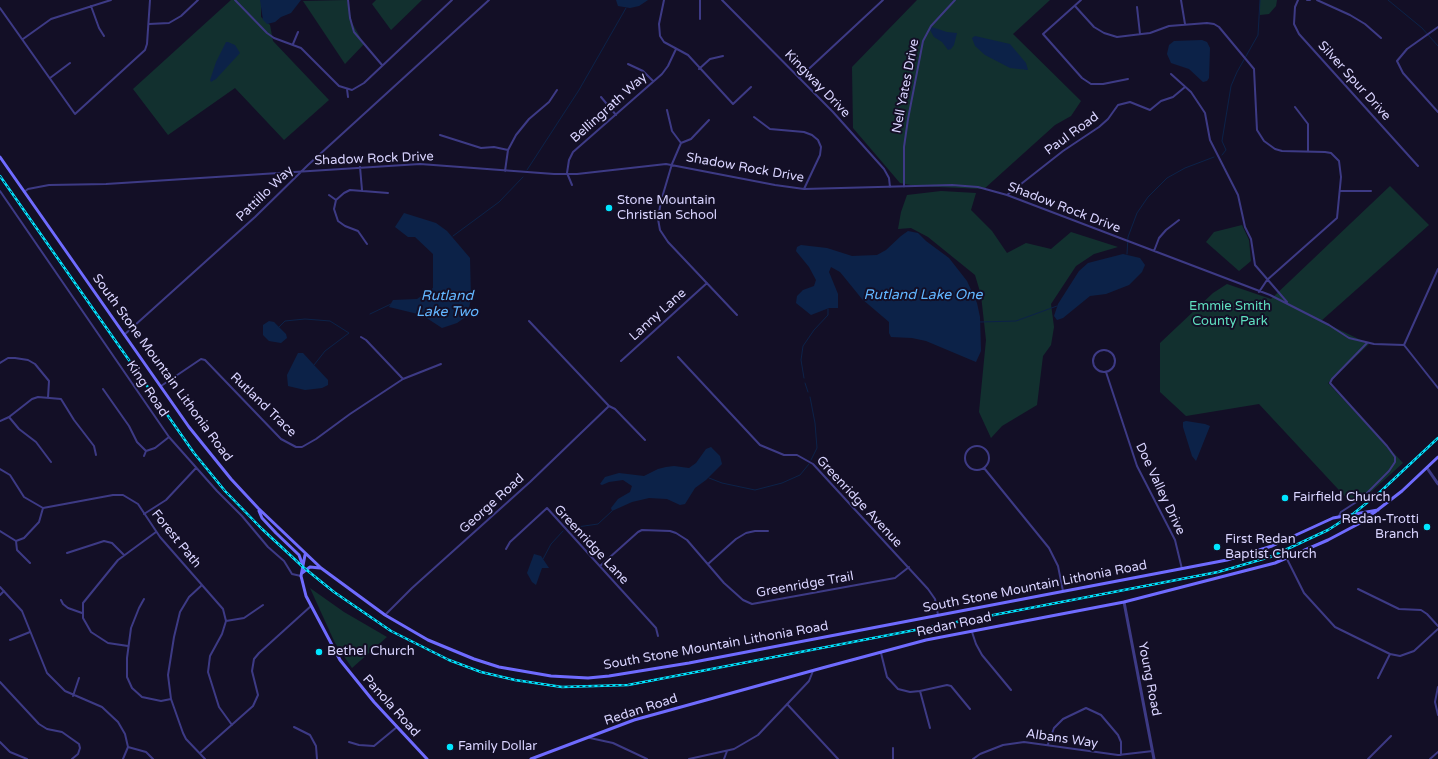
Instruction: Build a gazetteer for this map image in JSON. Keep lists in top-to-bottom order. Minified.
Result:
{"streets":{"main road":["South Stone Mountain Lithonia Road","Redan Road","Panola Road"],"street":["Silver Spur Drive","Kingway Drive","Nell Yates Drive","Bellingrath Way","Paul Road","Shadow Rock Drive","Pattillo Way","Lanny Lane","King Road","Rutland Trace","Doe Valley Drive","Greenridge Avenue","George Road","Forest Path","Greenridge Lane","Greenridge Trail","Young Road","Albans Way"]},"crossings":[["Kingway Drive","Shadow Rock Drive"],["Nell Yates Drive","Shadow Rock Drive"],["Bellingrath Way","Shadow Rock Drive"],["Paul Road","Shadow Rock Drive"],["Shadow Rock Drive","Pattillo Way"],["Shadow Rock Drive","South Stone Mountain Lithonia Road"],["Pattillo Way","South Stone Mountain Lithonia Road"],["South Stone Mountain Lithonia Road","Rutland Trace"],["South Stone Mountain Lithonia Road","Doe Valley Drive"],["South Stone Mountain Lithonia Road","Greenridge Avenue"],["South Stone Mountain Lithonia Road","George Road"],["South Stone Mountain Lithonia Road","Redan Road"],["South Stone Mountain Lithonia Road","Panola Road"],["King Road","Panola Road"],["Greenridge Avenue","Greenridge Trail"],["Greenridge Lane","Greenridge Trail"],["Redan Road","Young Road"],["Young Road","Albans Way"]],"water":["Rutland Lake One","Rutland Lake Two"],"parks":["Emmie Smith County Park"],"places":["Stone Mountain Christian School","Fairfield Church","Redan-Trotti Branch","First Redan Baptist Church","Bethel Church","Family Dollar"]}
